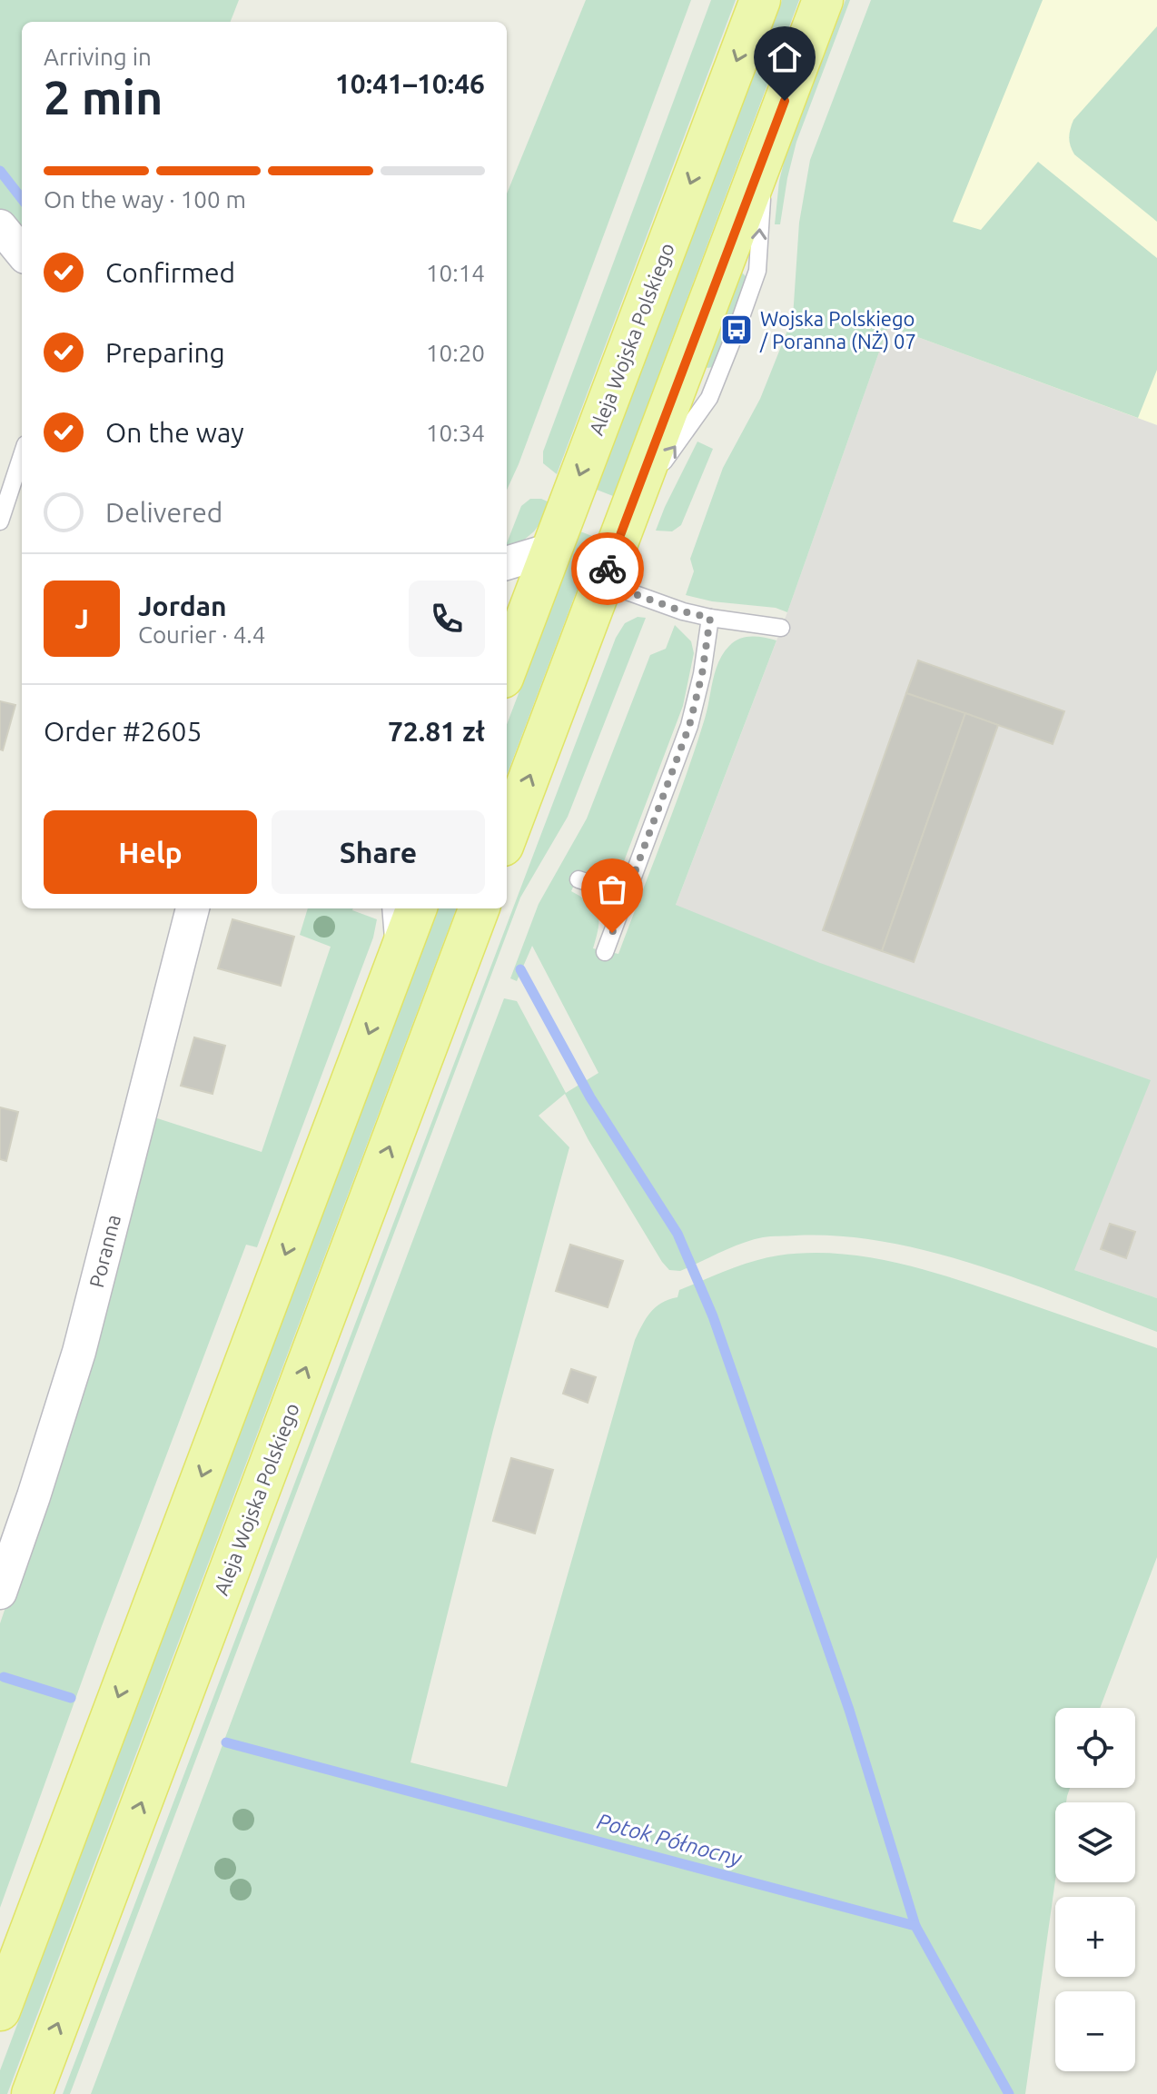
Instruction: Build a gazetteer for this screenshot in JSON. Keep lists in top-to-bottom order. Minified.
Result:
{"streets":{"main road":["Aleja Wojska Polskiego"],"street":["Poranna"]},"water":["Potok Północny"],"places":{"bus stop":["Wojska Polskiego / Poranna (NŻ) 07"]},"page":{"heading":["2 min","Arriving in","10:41–10:46"],"panel":["Jordan","Courier · 4.4","Order #2605","72.81 zł"],"bar":"On the way · 100 m","list":[["Confirmed","10:14"],["Preparing","10:20"],["On the way","10:34"],"Delivered"],"round":"J","buttons":["Help","Share"],"map_buttons":["+","−"]}}
